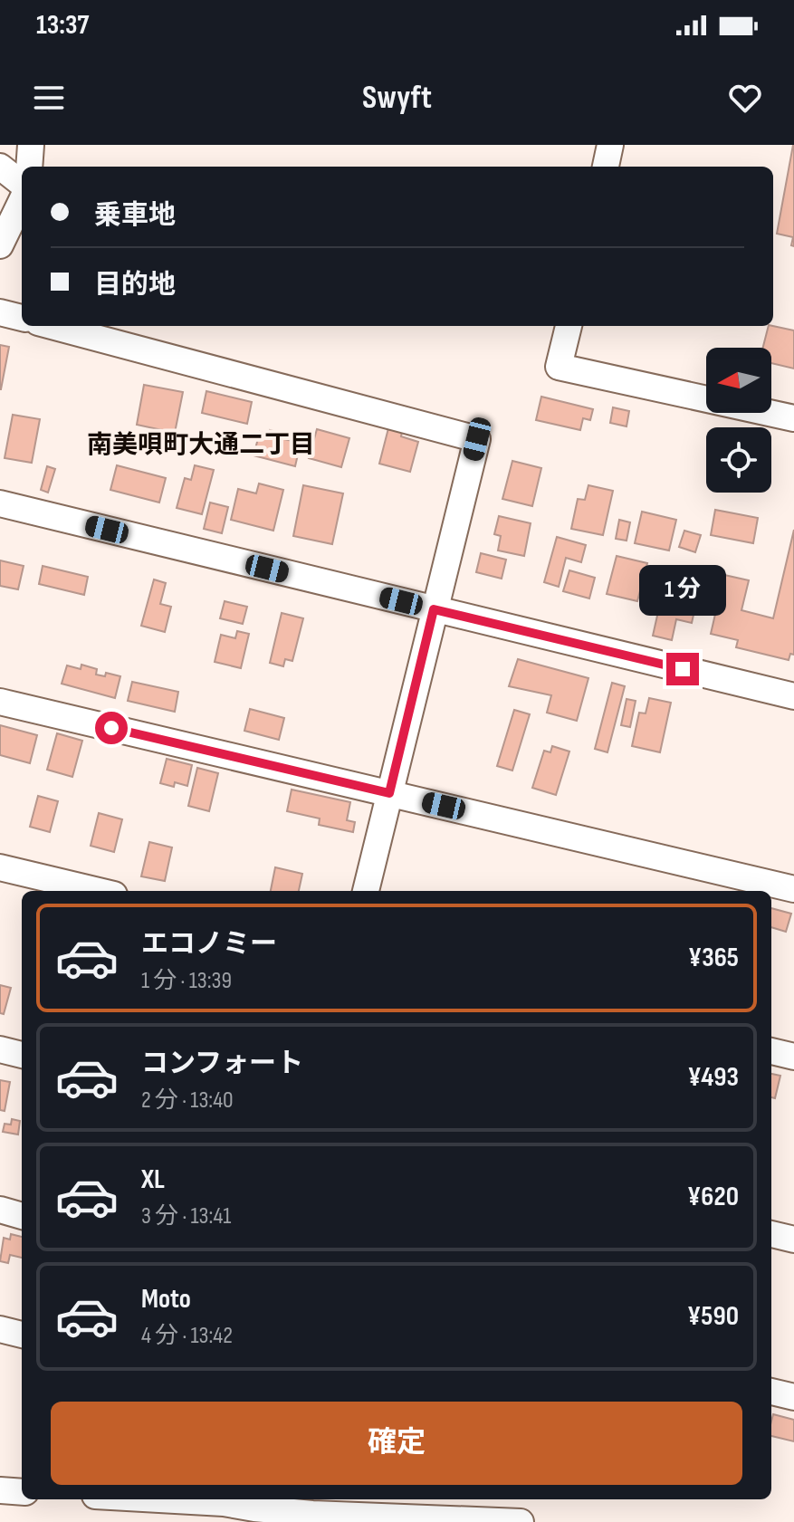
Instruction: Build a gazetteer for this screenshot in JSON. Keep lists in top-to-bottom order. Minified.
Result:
{"districts":["南美唄町大通二丁目"],"north":"left","page":{"status":"13:37","header":"Swyft","banner":["乗車地","目的地"],"bubble":"1 分","list":[{"name":"エコノミー","note":"1 分 · 13:39","value":"¥365"},{"name":"コンフォート","note":"2 分 · 13:40","value":"¥493"},{"name":"XL","note":"3 分 · 13:41","value":"¥620"},{"name":"Moto","note":"4 分 · 13:42","value":"¥590"}],"buttons":"確定"}}
